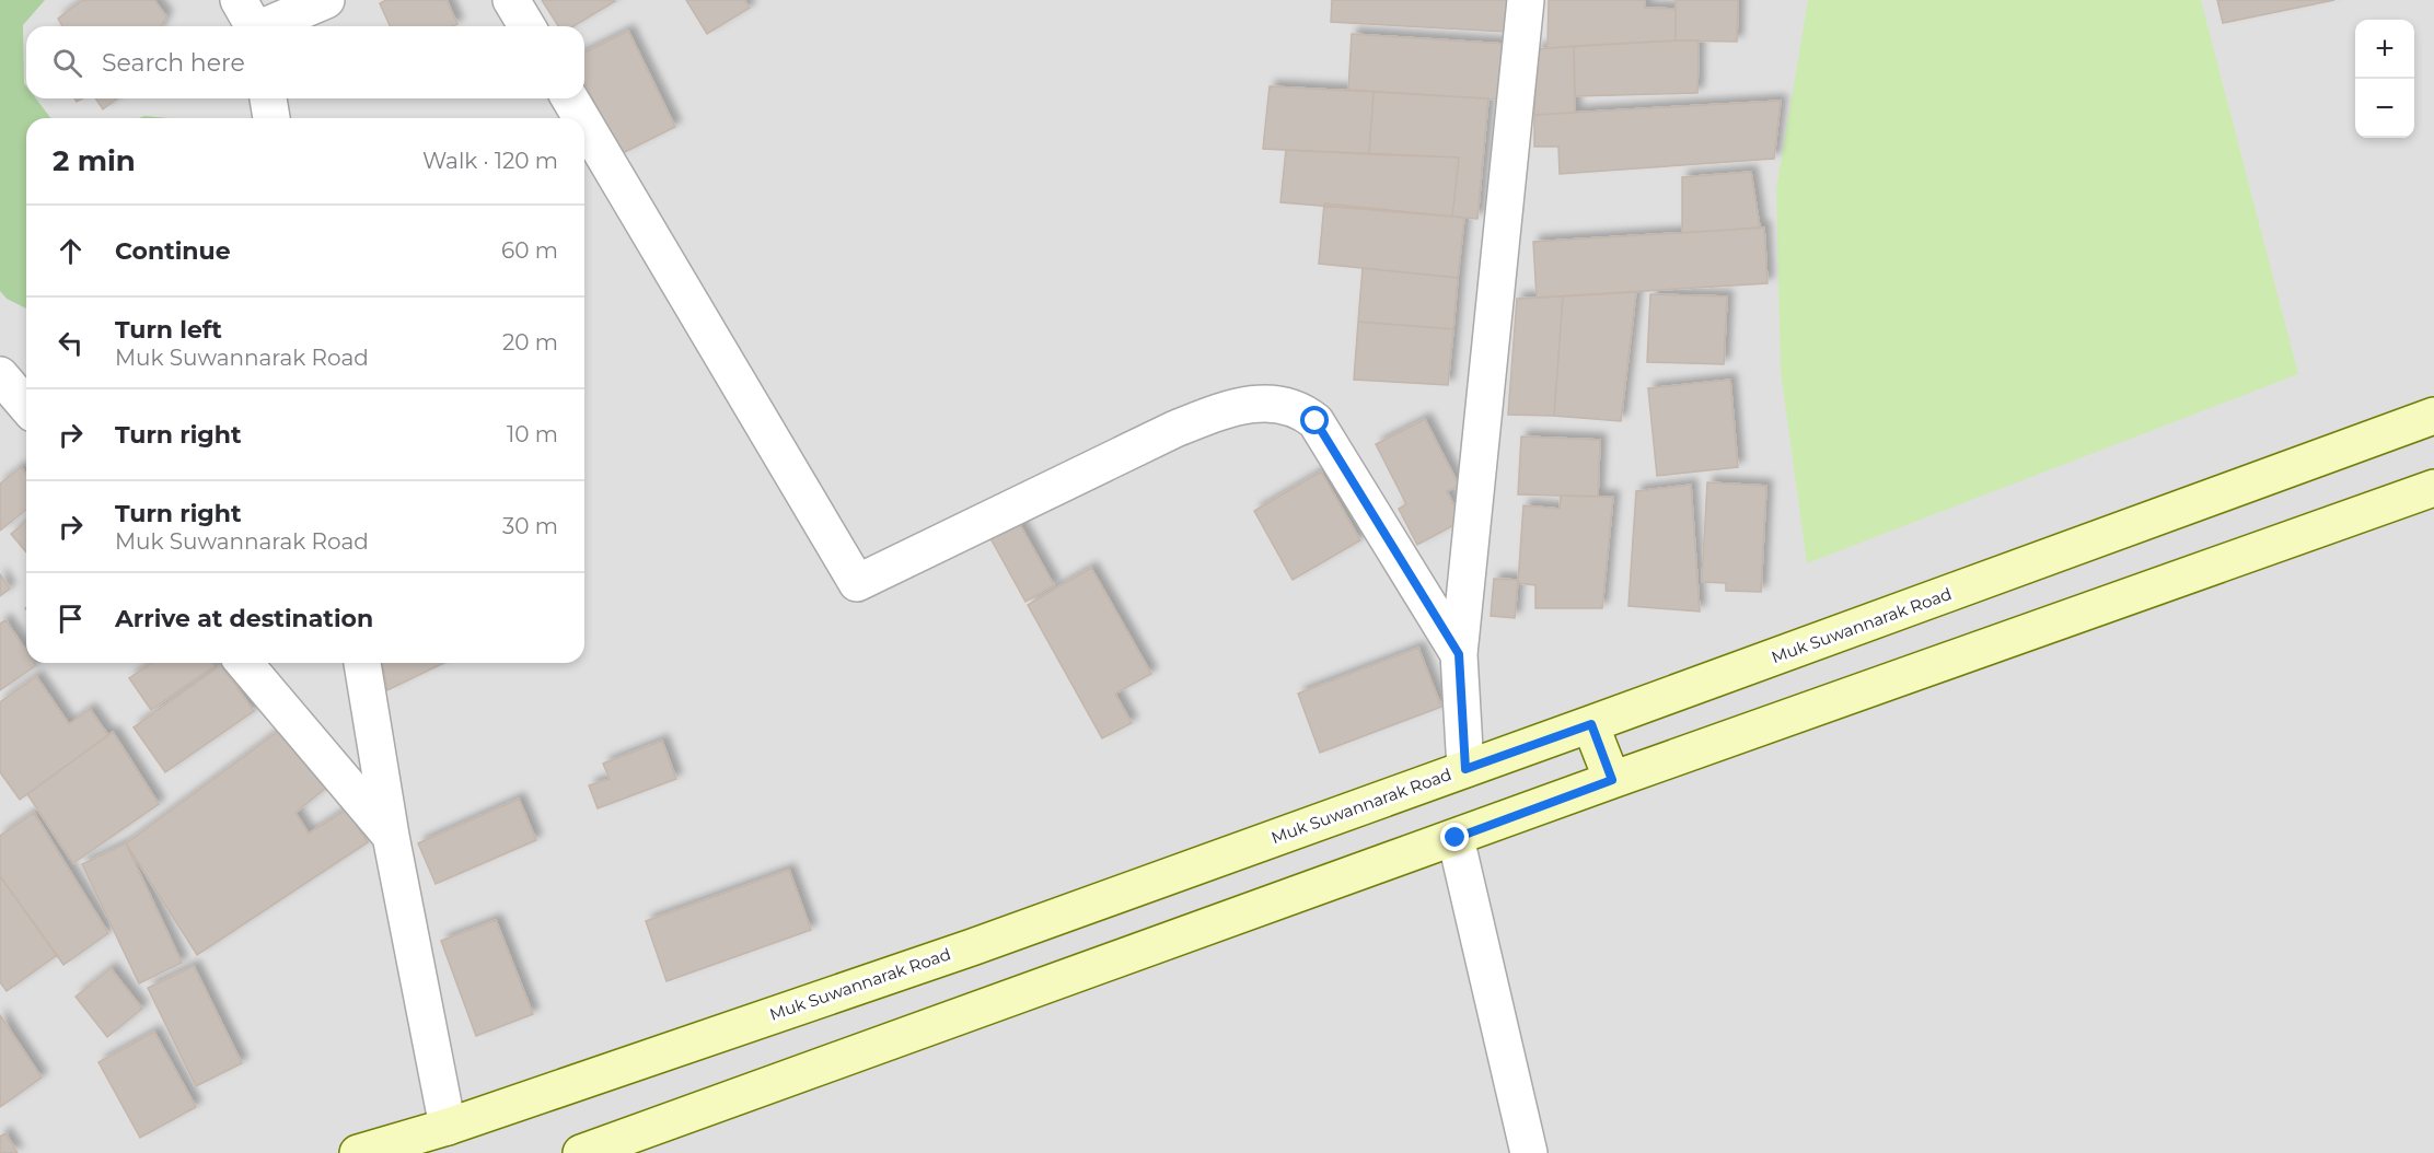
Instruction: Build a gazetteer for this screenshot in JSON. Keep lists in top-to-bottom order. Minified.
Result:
{"streets":{"main road":["Muk Suwannarak Road"]},"page":{"map_buttons":["+","−"],"search":"Search here","heading":["2 min","Walk · 120 m"],"list":[["Continue","60 m"],["Turn left","Muk Suwannarak Road","20 m"],["Turn right","10 m"],["Turn right","Muk Suwannarak Road","30 m"],"Arrive at destination"]}}
